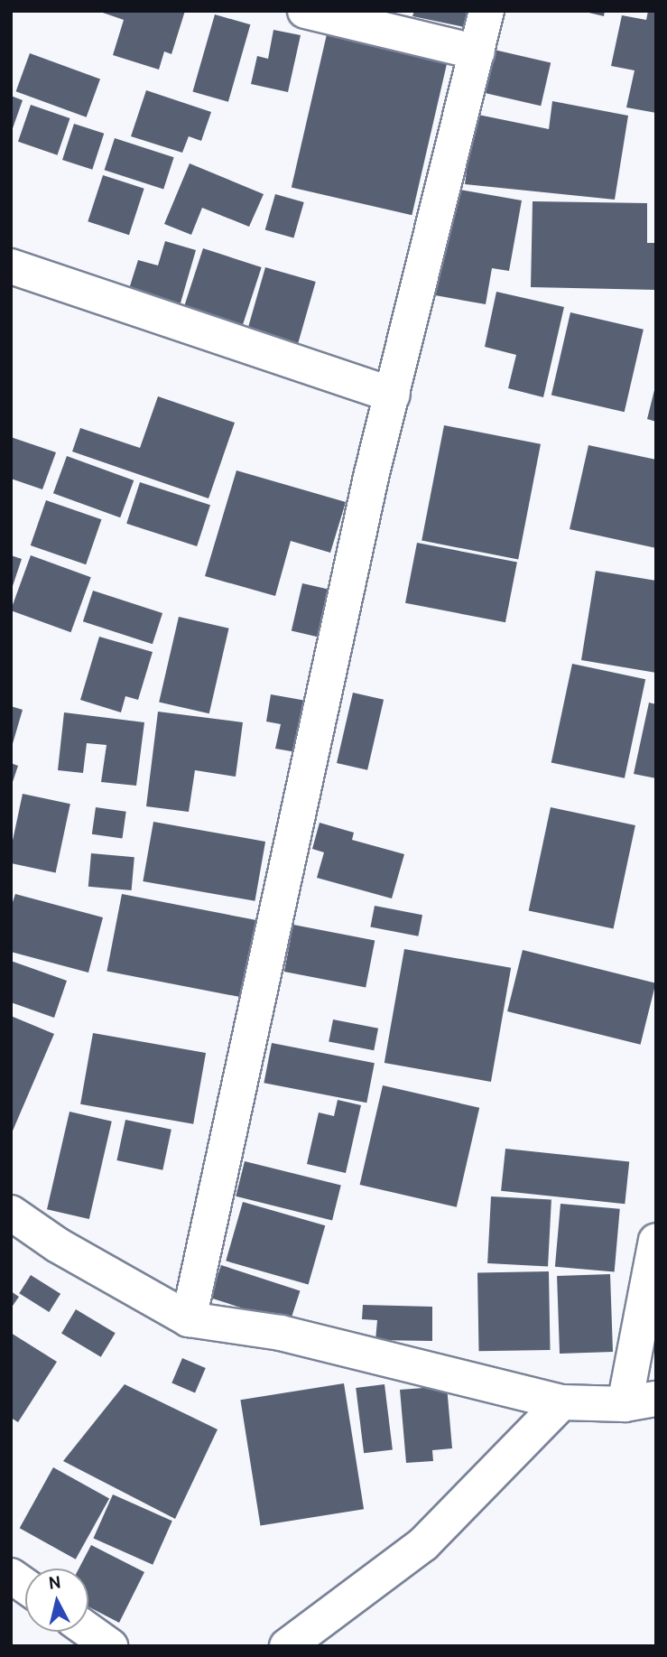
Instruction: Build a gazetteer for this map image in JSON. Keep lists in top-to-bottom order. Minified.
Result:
{"north":"top"}
